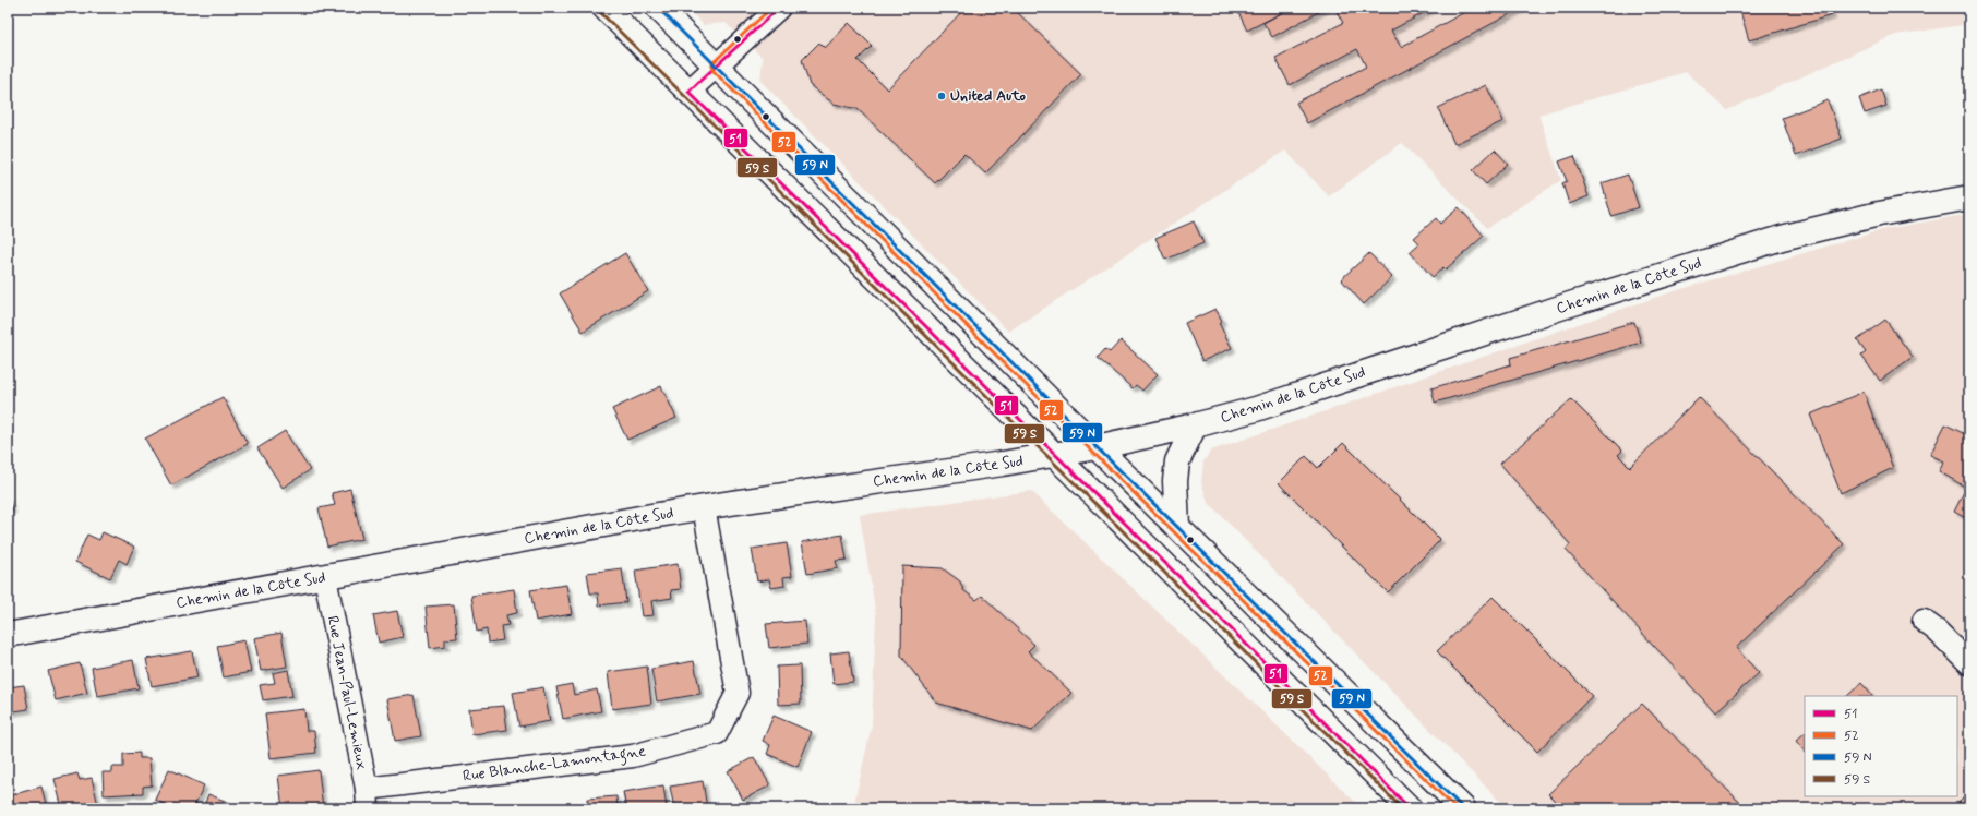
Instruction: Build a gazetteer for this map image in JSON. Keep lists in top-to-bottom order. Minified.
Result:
{"streets":{"street":["Chemin de la Côte Sud","Rue Jean-Paul-Lemieux","Rue Blanche-Lamontagne"]},"crossings":[["Chemin de la Côte Sud","Rue Jean-Paul-Lemieux"],["Chemin de la Côte Sud","Rue Blanche-Lamontagne"],["Rue Jean-Paul-Lemieux","Rue Blanche-Lamontagne"]],"places":["United Auto"],"lines":["transit line 51","transit line 52"],"legend":["51","52","59 N","59 S"]}
